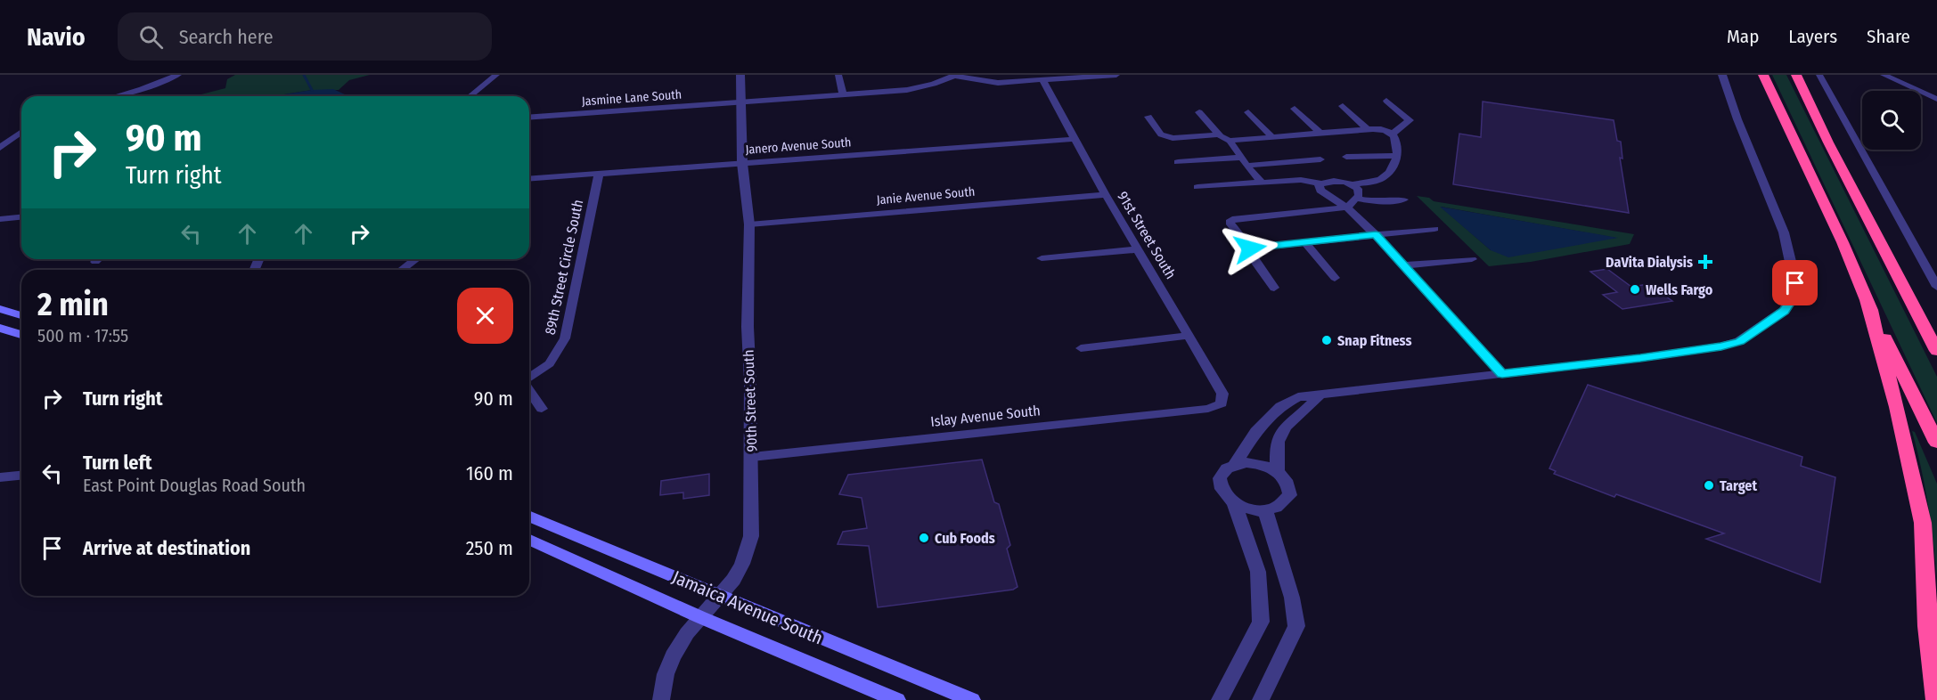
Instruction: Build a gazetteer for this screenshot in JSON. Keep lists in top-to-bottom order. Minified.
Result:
{"streets":{"main road":["Jamaica Avenue South"],"street":["Jasmine Lane South","Janero Avenue South","Janie Avenue South","91st Street South","89th Street Circle South","90th Street South","Islay Avenue South"]},"crossings":[["Jasmine Lane South","90th Street South"],["Janero Avenue South","91st Street South"],["Janero Avenue South","89th Street Circle South"],["Janero Avenue South","90th Street South"],["Janie Avenue South","91st Street South"],["Janie Avenue South","90th Street South"],["91st Street South","Islay Avenue South"],["90th Street South","Islay Avenue South"],["90th Street South","Jamaica Avenue South"]],"places":{"health":["DaVita Dialysis"],"other":["Wells Fargo","Snap Fitness","Target","Cub Foods"]},"page":{"header":"Navio","search":"Search here","nav":["Map","Layers","Share"],"turn":["90 m","Turn right"],"heading":["2 min","500 m · 17:55"],"list":[{"name":"Turn right","value":"90 m"},{"name":"Turn left","note":"East Point Douglas Road South","value":"160 m"},{"name":"Arrive at destination","value":"250 m"}]}}
